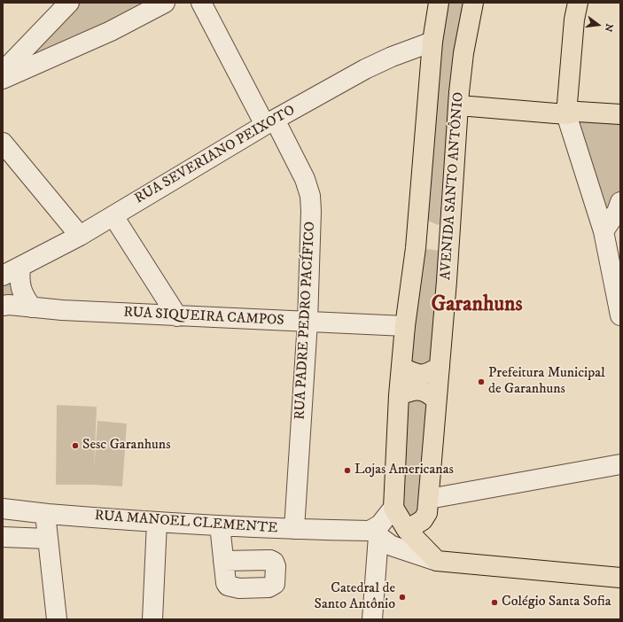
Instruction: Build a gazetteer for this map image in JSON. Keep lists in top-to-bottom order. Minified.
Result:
{"streets":{"main road":["AVENIDA SANTO ANTÔNIO"],"street":["RUA SEVERIANO PEIXOTO","RUA SIQUEIRA CAMPOS","RUA PADRE PEDRO PACÍFICO","RUA MANOEL CLEMENTE"]},"crossings":[["RUA SEVERIANO PEIXOTO","RUA PADRE PEDRO PACÍFICO"],["AVENIDA SANTO ANTÔNIO","RUA MANOEL CLEMENTE"],["RUA SIQUEIRA CAMPOS","RUA PADRE PEDRO PACÍFICO"],["RUA PADRE PEDRO PACÍFICO","RUA MANOEL CLEMENTE"]],"districts":["Garanhuns"],"places":["Prefeitura Municipal de Garanhuns","Sesc Garanhuns","Lojas Americanas","Catedral de Santo Antônio","Colégio Santa Sofia"],"north":"right"}
